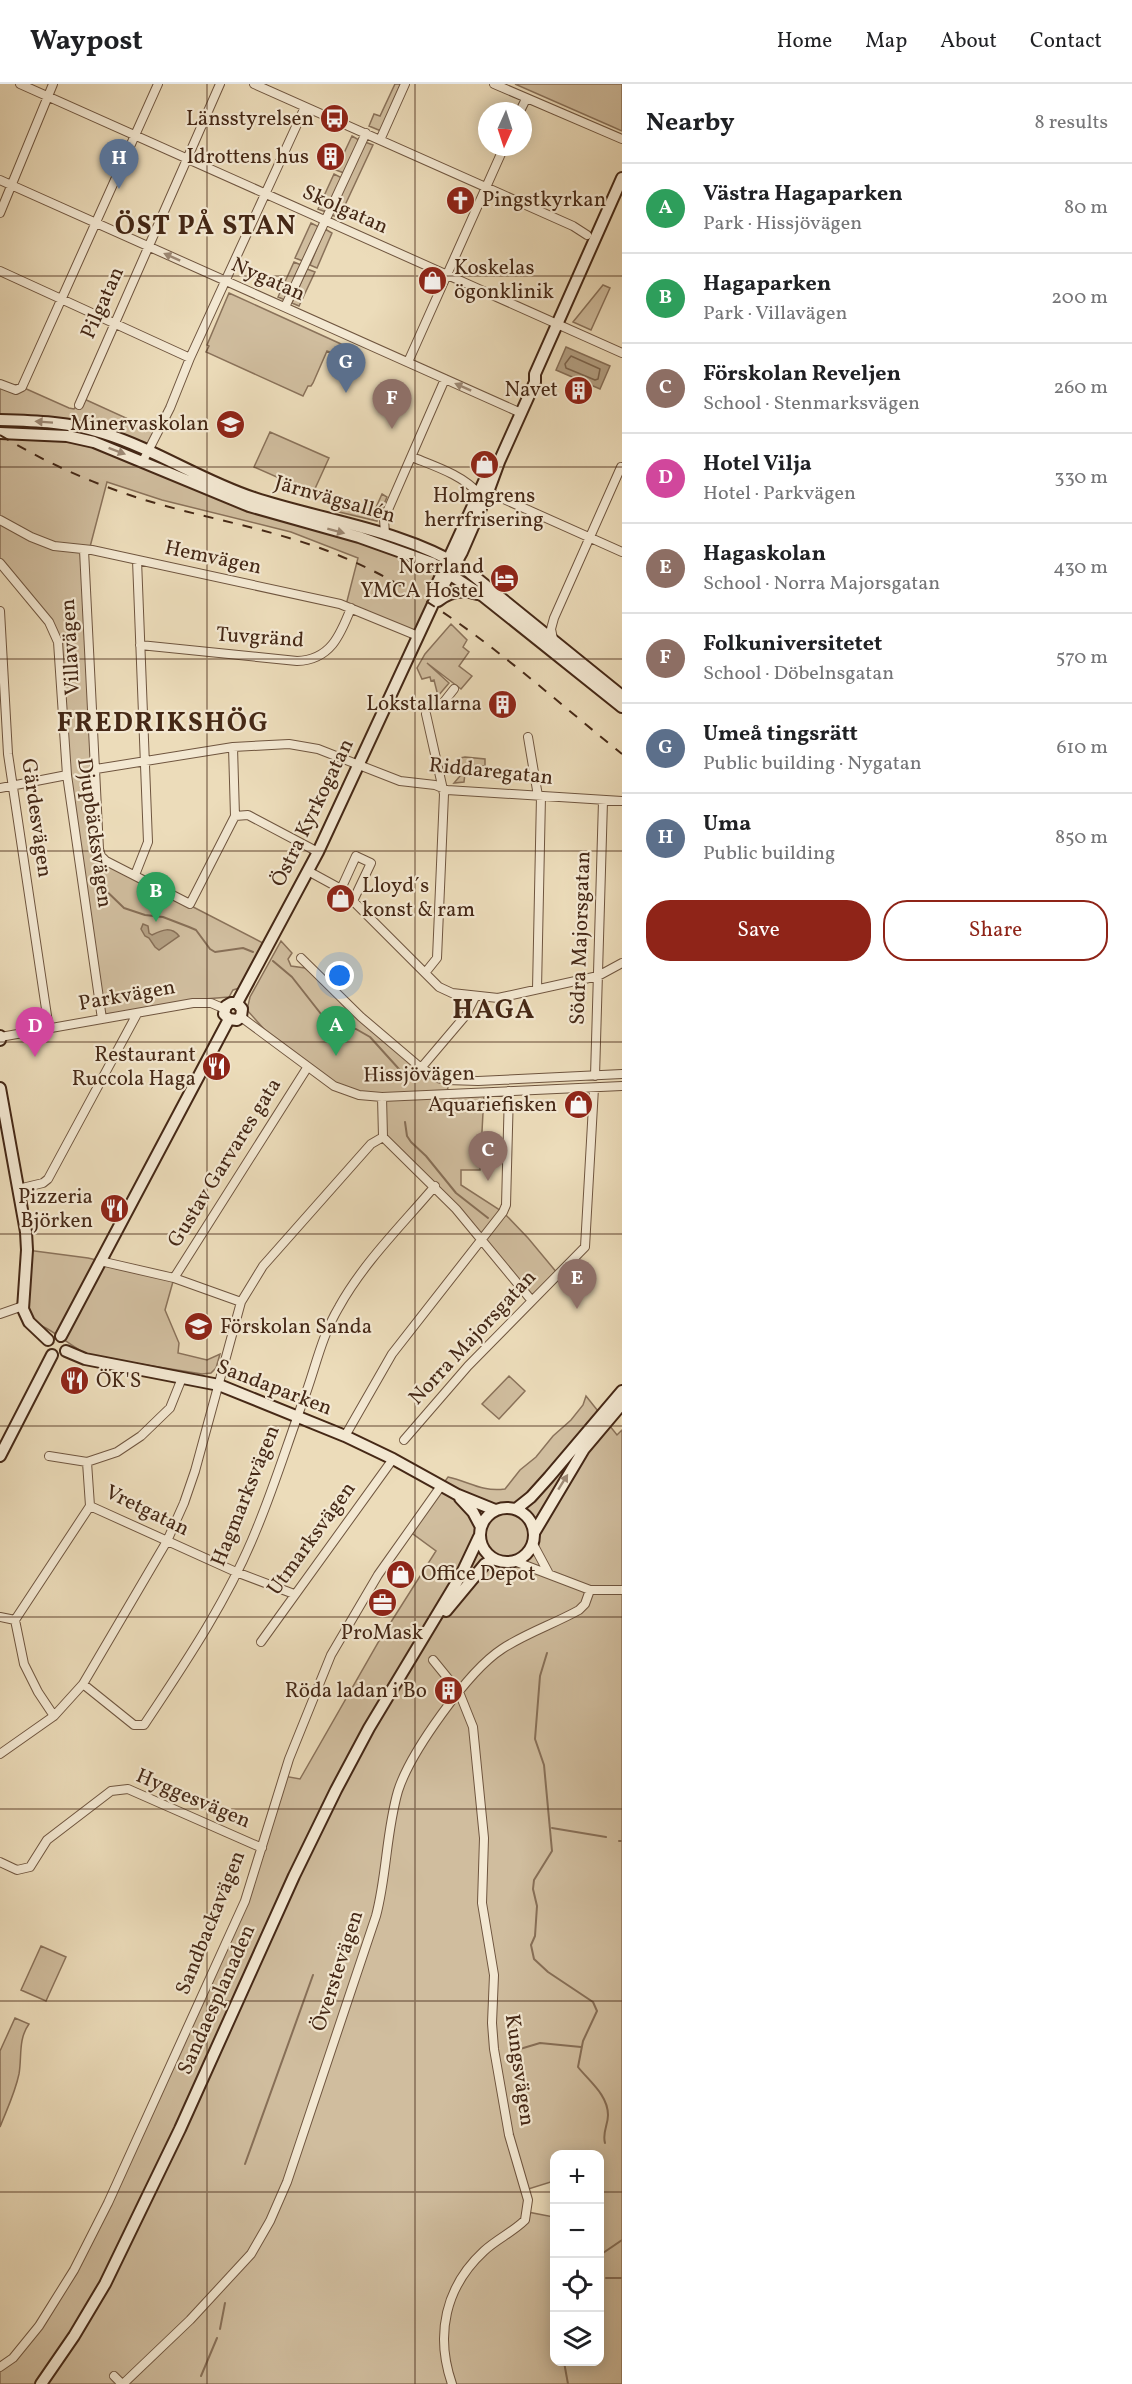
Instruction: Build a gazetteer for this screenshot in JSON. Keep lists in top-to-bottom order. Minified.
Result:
{"streets":{"main road":["Järnvägsallén","Östra Kyrkogatan","Sandaparken","Sandaesplanaden"],"street":["Skolgatan","Nygatan","Pilgatan","Hemvägen","Tuvgränd","Villavägen","Riddaregatan","Gärdesvägen","Djupbäcksvägen","Södra Majorsgatan","Parkvägen","Hissjövägen","Gustav Garvares gata","Norra Majorsgatan","Hagmarksvägen","Vretgatan","Utmarksvägen","Hyggesvägen","Sandbackavägen","Överstevägen","Kungsvägen"]},"crossings":[["Skolgatan","Pilgatan"],["Skolgatan","Östra Kyrkogatan"],["Nygatan","Pilgatan"],["Nygatan","Östra Kyrkogatan"],["Järnvägsallén","Östra Kyrkogatan"],["Hemvägen","Tuvgränd"],["Hemvägen","Villavägen"],["Hemvägen","Östra Kyrkogatan"],["Villavägen","Riddaregatan"],["Riddaregatan","Östra Kyrkogatan"],["Riddaregatan","Södra Majorsgatan"],["Östra Kyrkogatan","Parkvägen"],["Östra Kyrkogatan","Hissjövägen"],["Gärdesvägen","Parkvägen"],["Djupbäcksvägen","Parkvägen"],["Parkvägen","Hissjövägen"],["Hissjövägen","Gustav Garvares gata"],["Hissjövägen","Norra Majorsgatan"],["Sandaparken","Hagmarksvägen"],["Sandaparken","Utmarksvägen"],["Sandaparken","Sandbackavägen"],["Sandaparken","Sandaesplanaden"],["Hagmarksvägen","Vretgatan"],["Vretgatan","Utmarksvägen"],["Hyggesvägen","Sandbackavägen"],["Överstevägen","Kungsvägen"]],"districts":["ÖST PÅ STAN","FREDRIKSHÖG","HAGA"],"places":{"bus stop":["Länsstyrelsen"],"building":["Idrottens hus","Navet","Lokstallarna","Röda ladan i Bo"],"church":["Pingstkyrkan"],"shop":["Koskelas ögonklinik","Holmgrens herrfrisering","Lloyd´s konst & ram","Aquariefisken","Office Depot"],"school or university":["Minervaskolan","Förskolan Sanda"],"hotel":["Norrland YMCA Hostel"],"restaurant":["Restaurant Ruccola Haga","Pizzeria Björken","ÖK'S"],"office":["ProMask"]},"north":"bottom","page":{"header":"Waypost","nav":["Home","Map","About","Contact"],"heading":["Nearby","8 results"],"pins":["H","G","F","B","A","D","C","E"],"list":[{"mark":"A","name":"Västra Hagaparken","note":"Park · Hissjövägen","value":"80 m"},{"mark":"B","name":"Hagaparken","note":"Park · Villavägen","value":"200 m"},{"mark":"C","name":"Förskolan Reveljen","note":"School · Stenmarksvägen","value":"260 m"},{"mark":"D","name":"Hotel Vilja","note":"Hotel · Parkvägen","value":"330 m"},{"mark":"E","name":"Hagaskolan","note":"School · Norra Majorsgatan","value":"430 m"},{"mark":"F","name":"Folkuniversitetet","note":"School · Döbelnsgatan","value":"570 m"},{"mark":"G","name":"Umeå tingsrätt","note":"Public building · Nygatan","value":"610 m"},{"mark":"H","name":"Uma","note":"Public building","value":"850 m"}],"buttons":["Save","Share"],"map_buttons":["+","−"]}}
